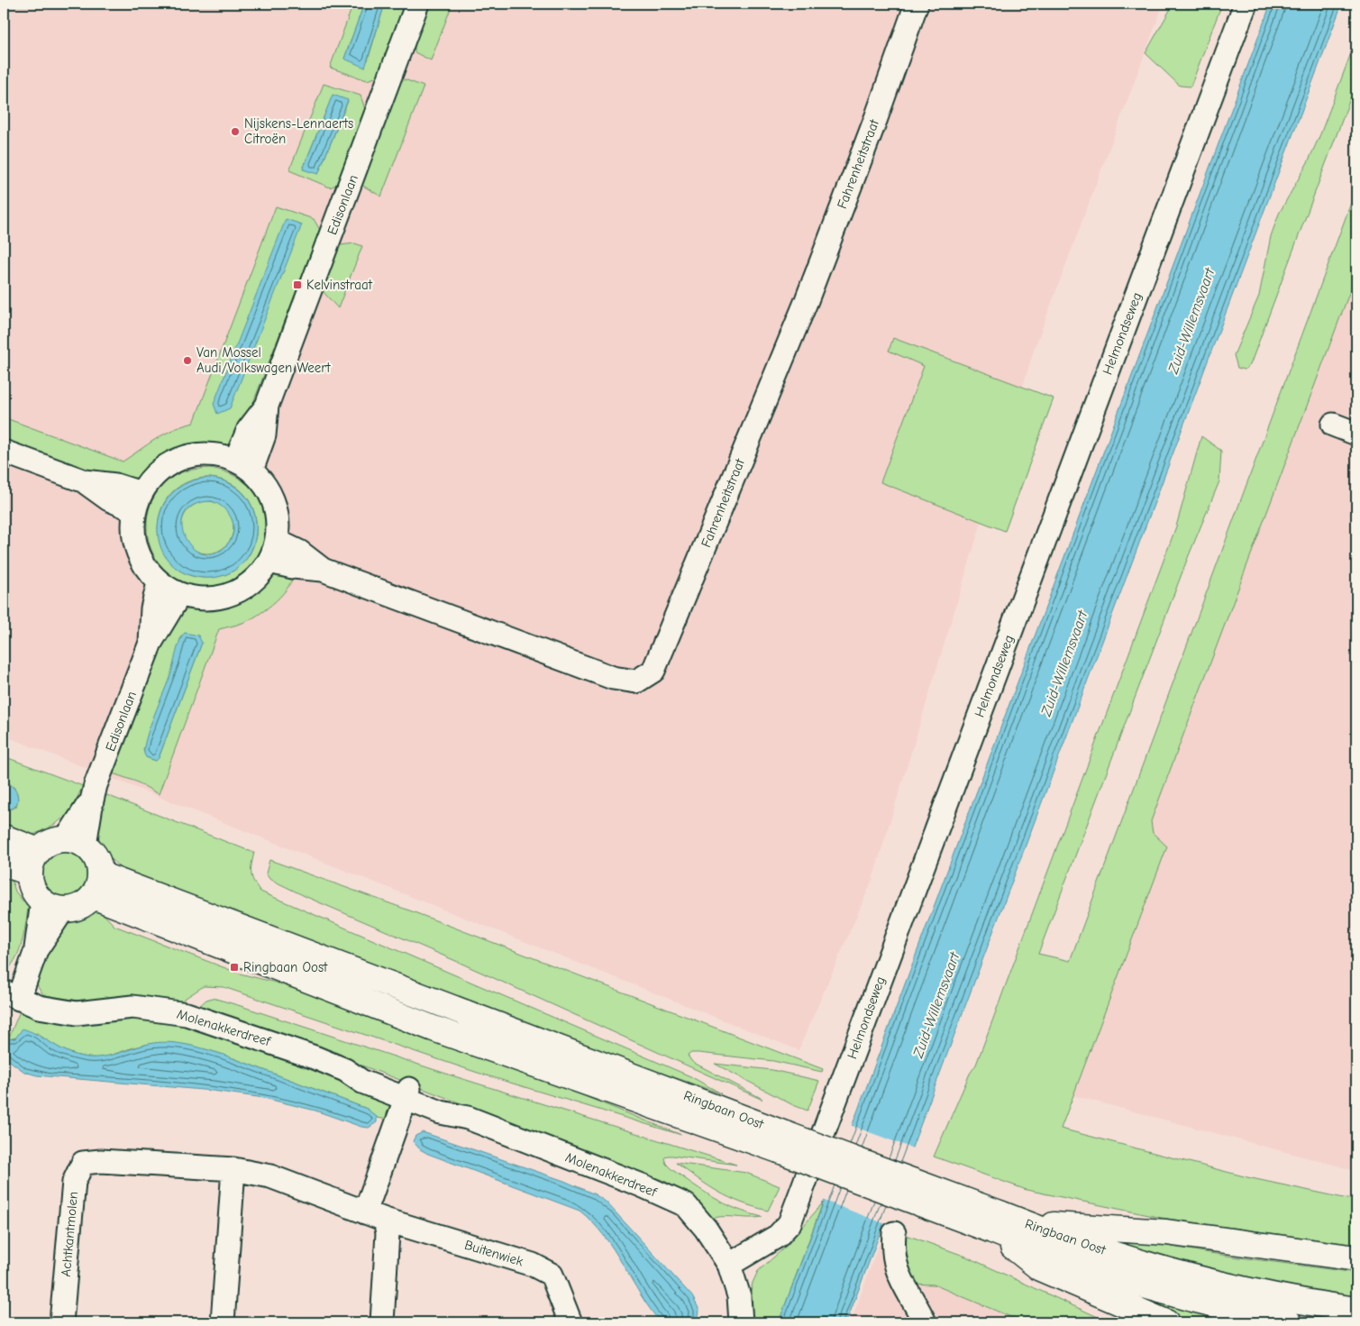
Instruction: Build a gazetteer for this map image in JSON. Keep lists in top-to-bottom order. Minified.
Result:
{"streets":{"main road":["Ringbaan Oost"],"street":["Fahrenheitstraat","Edisonlaan","Helmondseweg","Molenakkerdreef","Achtkantmolen","Buitenwiek"]},"crossings":[["Fahrenheitstraat","Edisonlaan"],["Edisonlaan","Molenakkerdreef"],["Edisonlaan","Ringbaan Oost"],["Helmondseweg","Molenakkerdreef"],["Molenakkerdreef","Ringbaan Oost"],["Achtkantmolen","Buitenwiek"]],"water":["Zuid-Willemsvaart"],"places":{"other":["Nijskens-Lennaerts Citroën","Van Mossel Audi/Volkswagen Weert"],"transit":["Kelvinstraat","Ringbaan Oost"]}}
